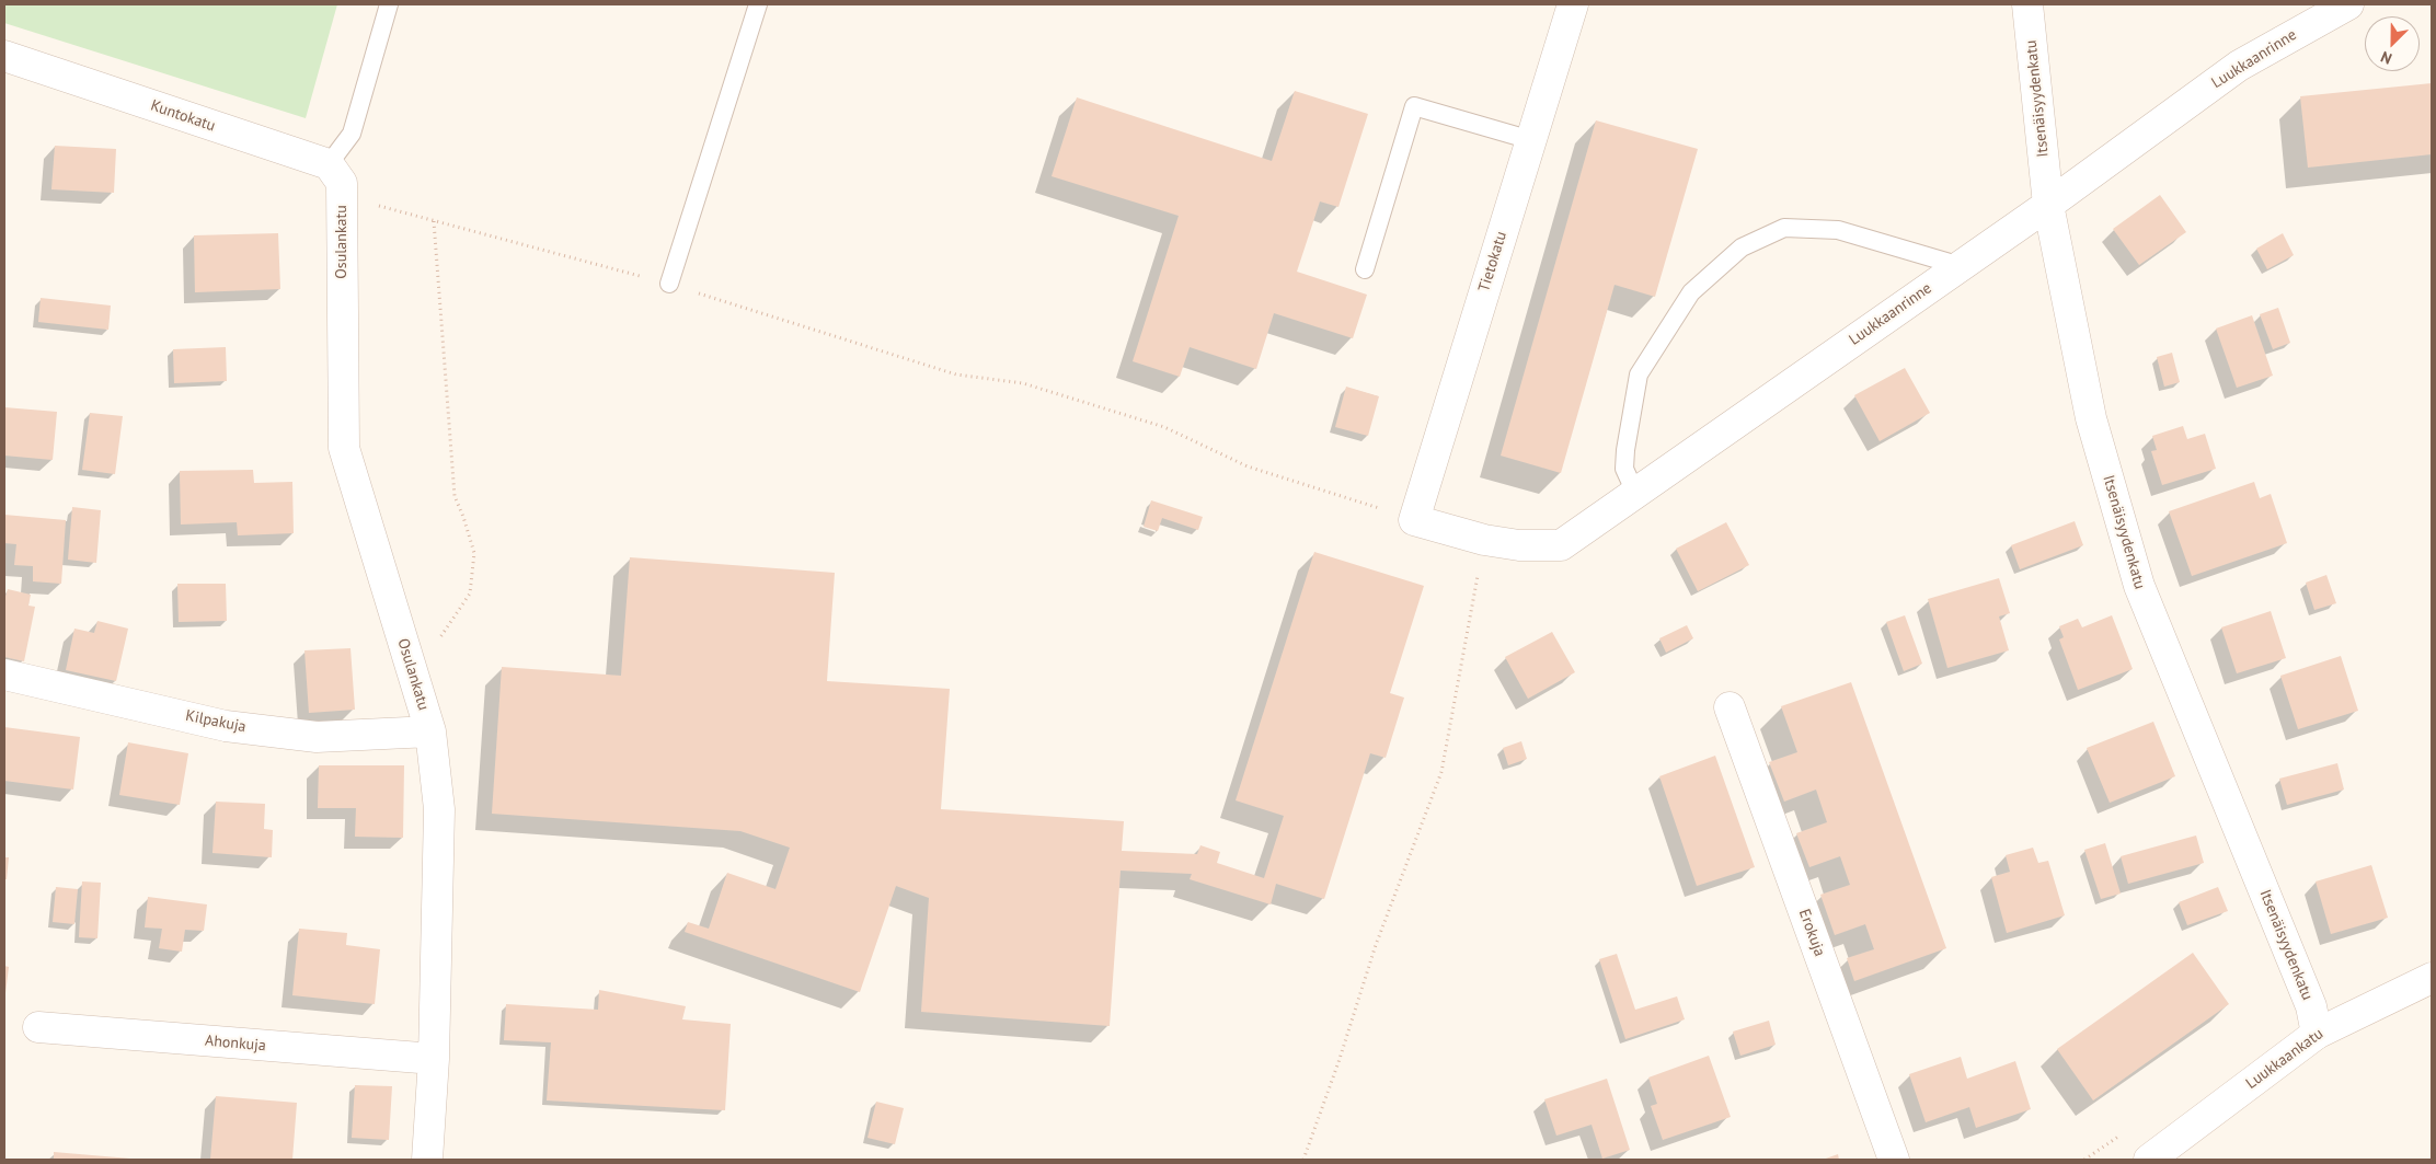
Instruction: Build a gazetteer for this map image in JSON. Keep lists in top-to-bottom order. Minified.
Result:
{"streets":{"street":["Luukkaanrinne","Itsenäisyydenkatu","Kuntokatu","Osulankatu","Tietokatu","Kilpakuja","Erokuja","Ahonkuja","Luukkaankatu"]},"crossings":[["Luukkaanrinne","Itsenäisyydenkatu"],["Luukkaanrinne","Tietokatu"],["Itsenäisyydenkatu","Luukkaankatu"],["Osulankatu","Kilpakuja"],["Osulankatu","Ahonkuja"]],"north":"bottom left"}
